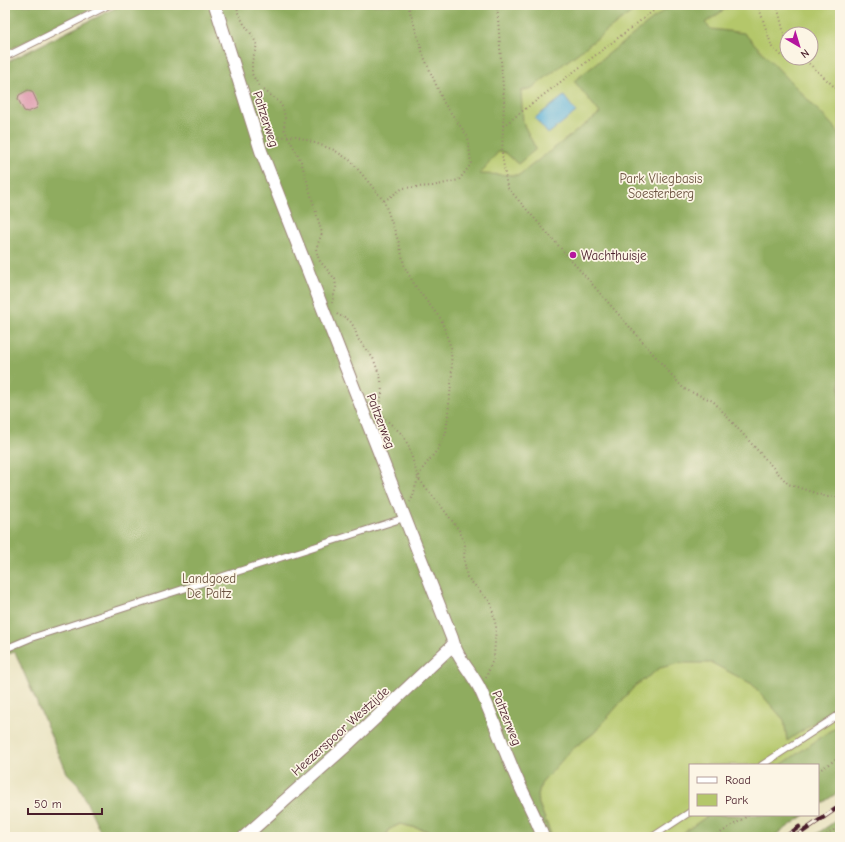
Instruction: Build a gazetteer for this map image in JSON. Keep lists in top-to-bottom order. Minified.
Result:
{"streets":{"street":["Paltzerweg","Heezerspoor Westzijde"]},"crossings":[["Paltzerweg","Heezerspoor Westzijde"]],"parks":["Park Vliegbasis Soesterberg","Landgoed De Paltz"],"places":["Wachthuisje"],"legend":["Road","Park"],"scale_bar":"50 m","north":"bottom right"}
